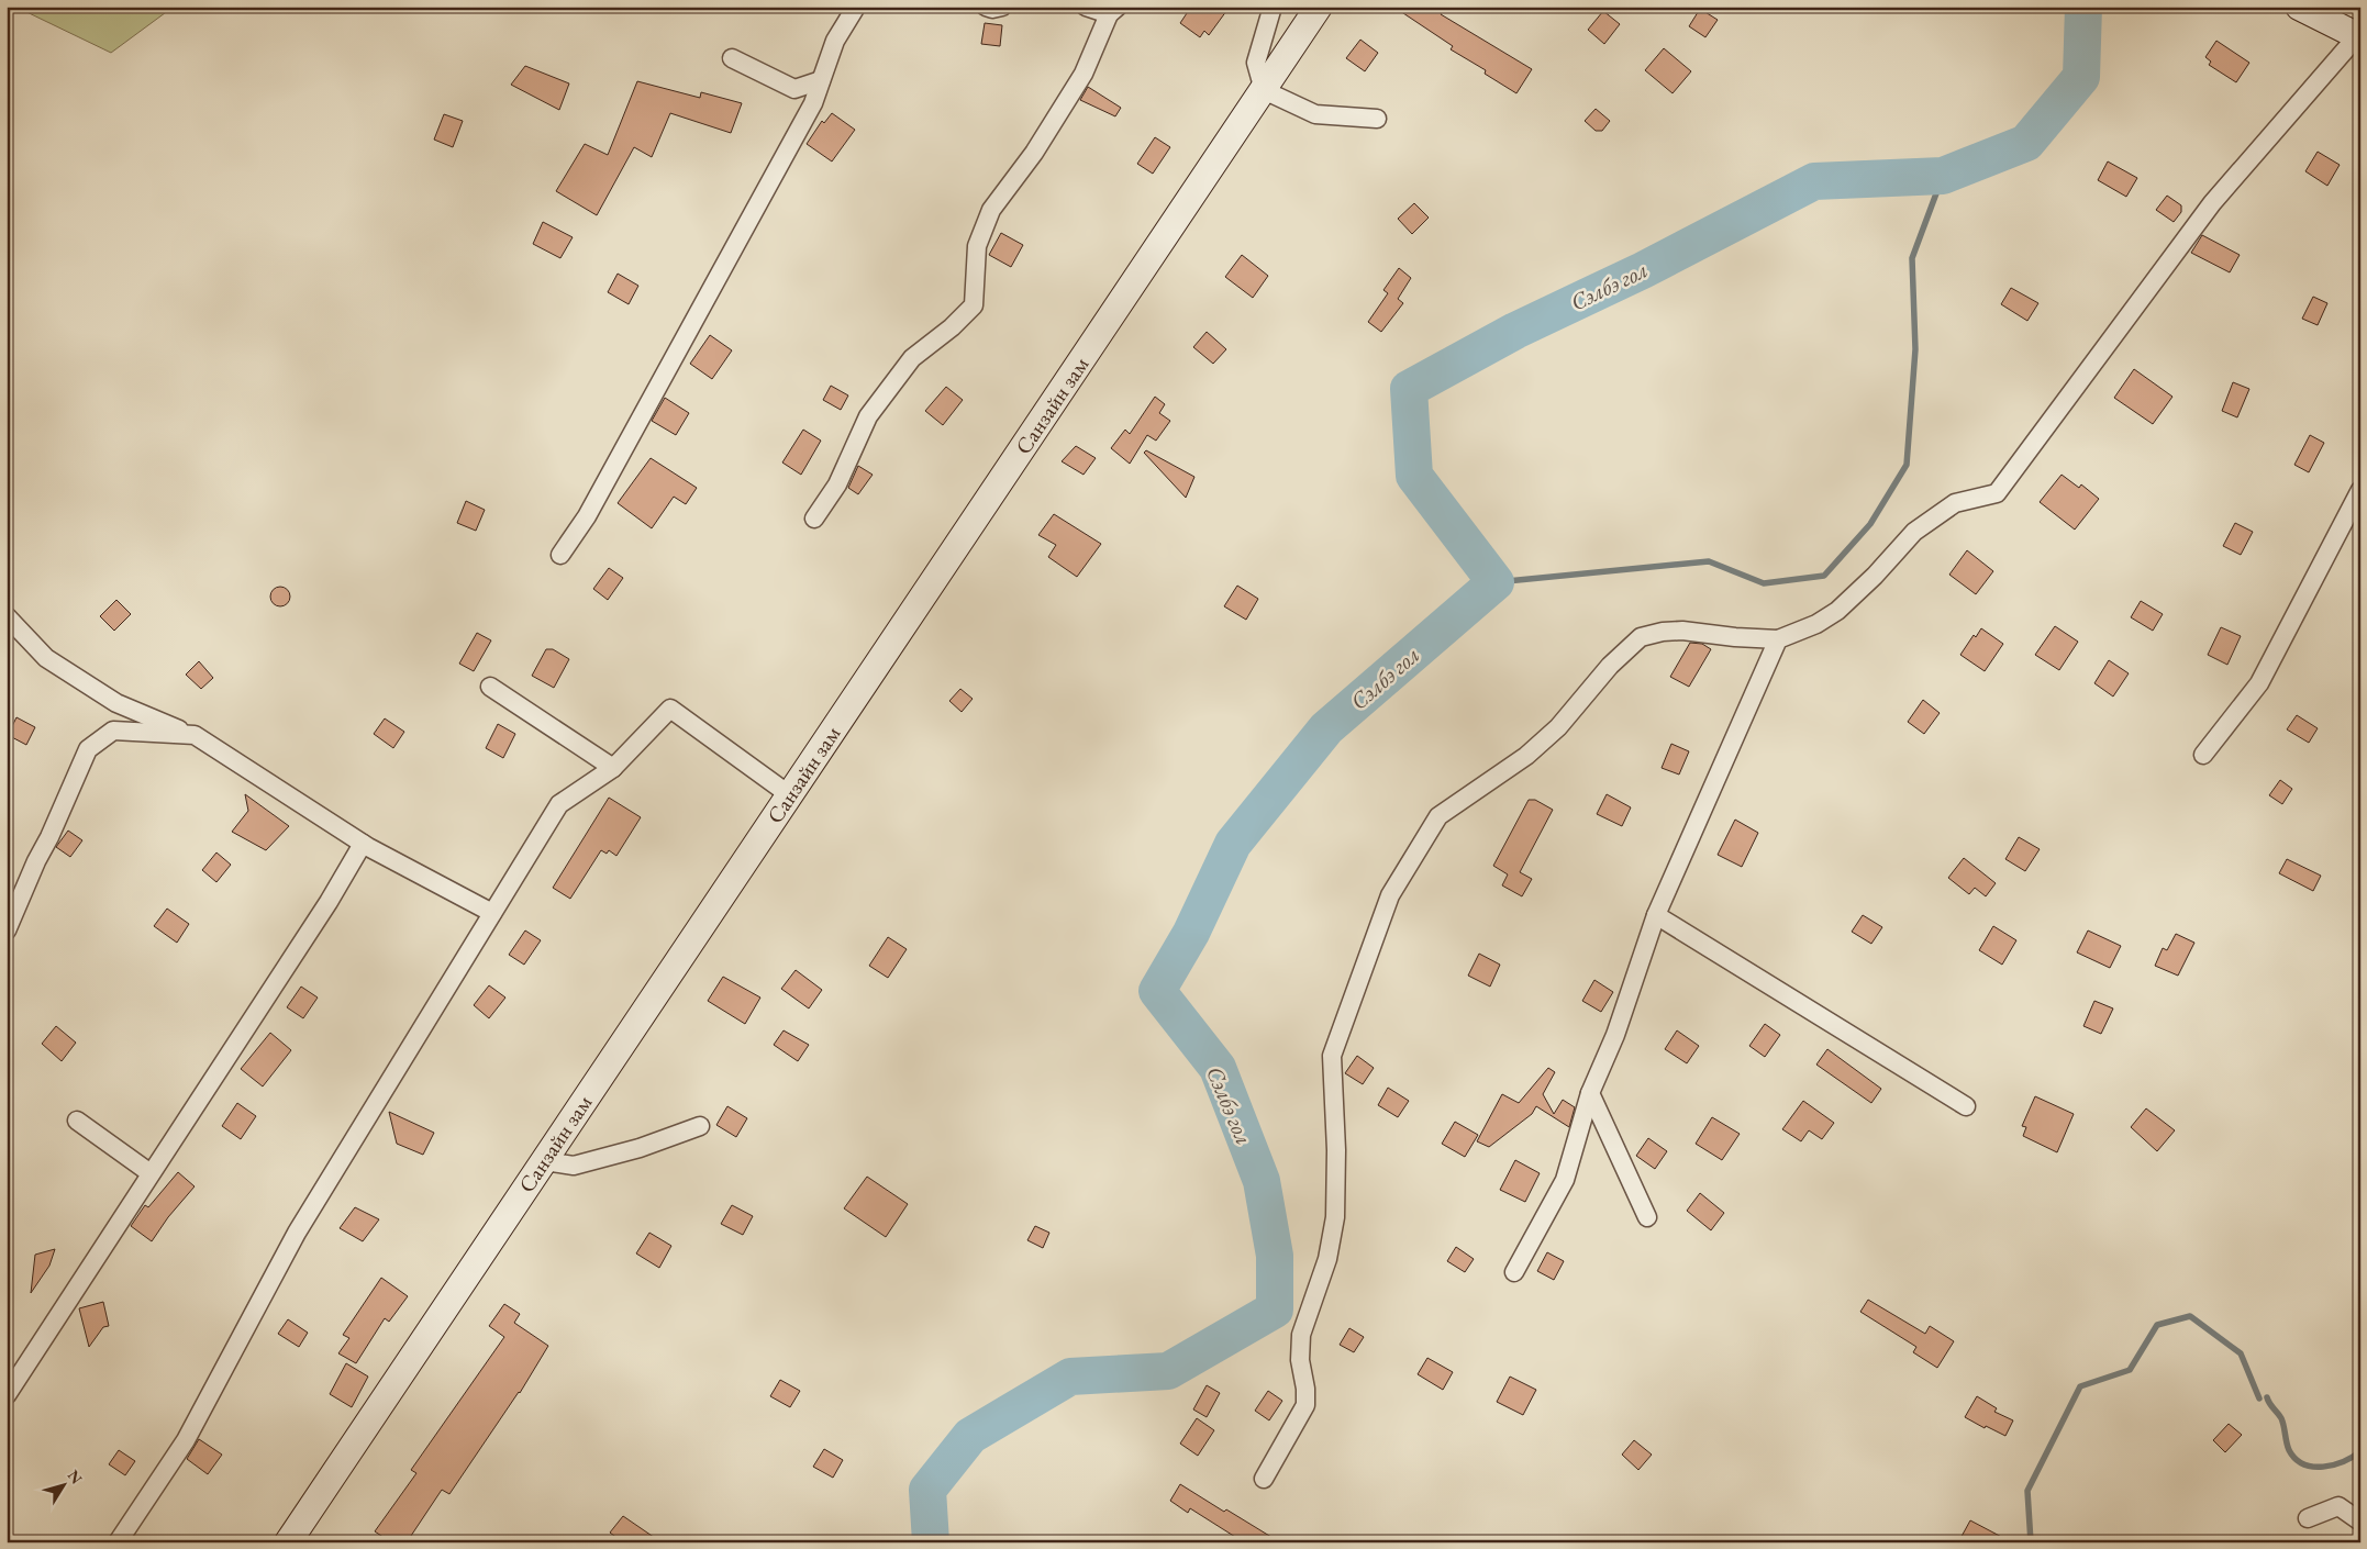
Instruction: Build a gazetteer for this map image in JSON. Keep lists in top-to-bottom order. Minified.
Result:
{"streets":{"main road":["Санзайн зам"]},"water":["Сэлбэ гол"],"north":"top right"}
